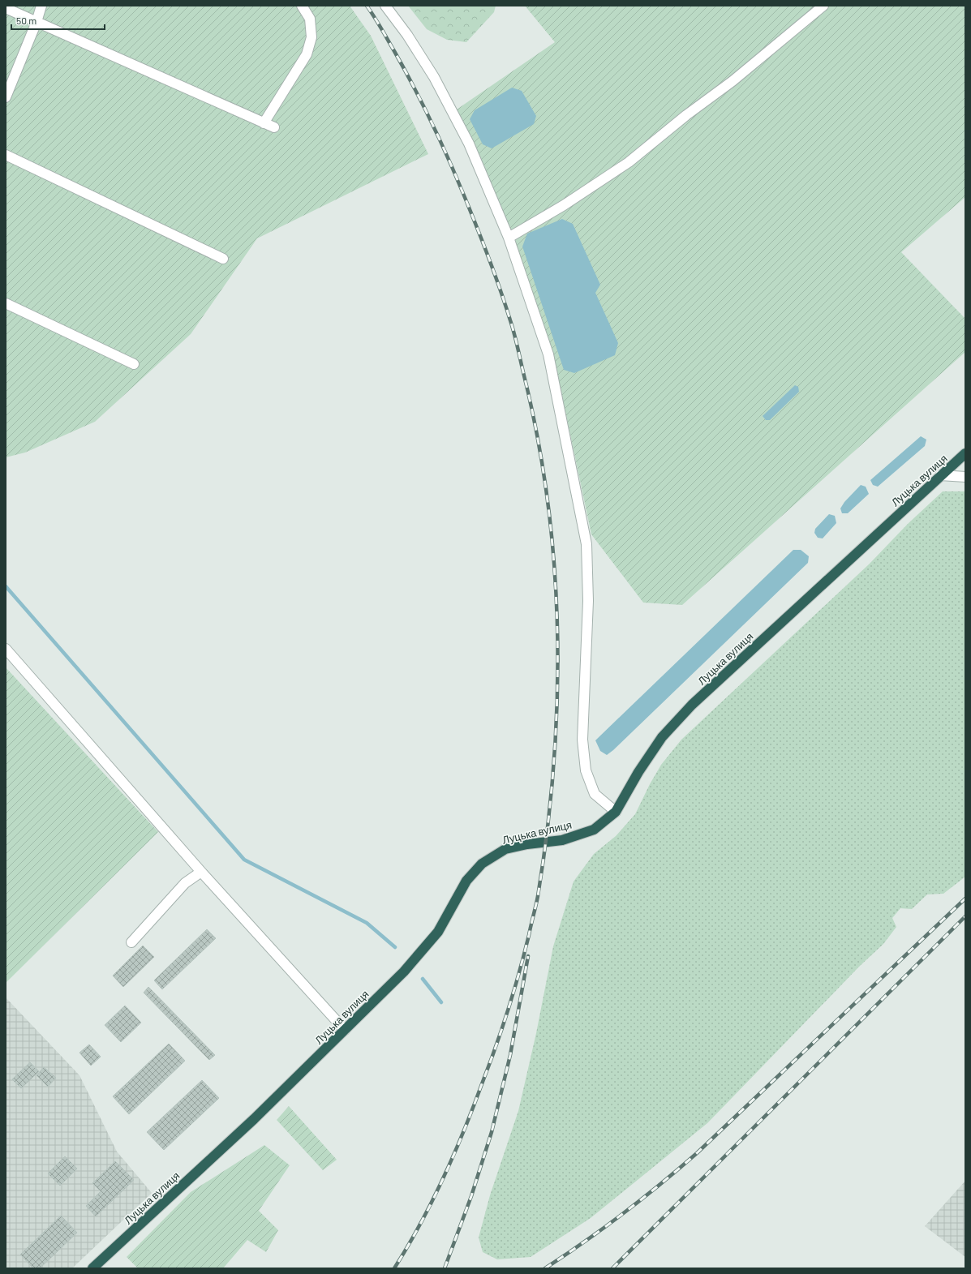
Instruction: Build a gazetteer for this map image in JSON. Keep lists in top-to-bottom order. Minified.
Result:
{"streets":{"highway":["Луцька вулиця"]},"scale_bar":"50 m"}
